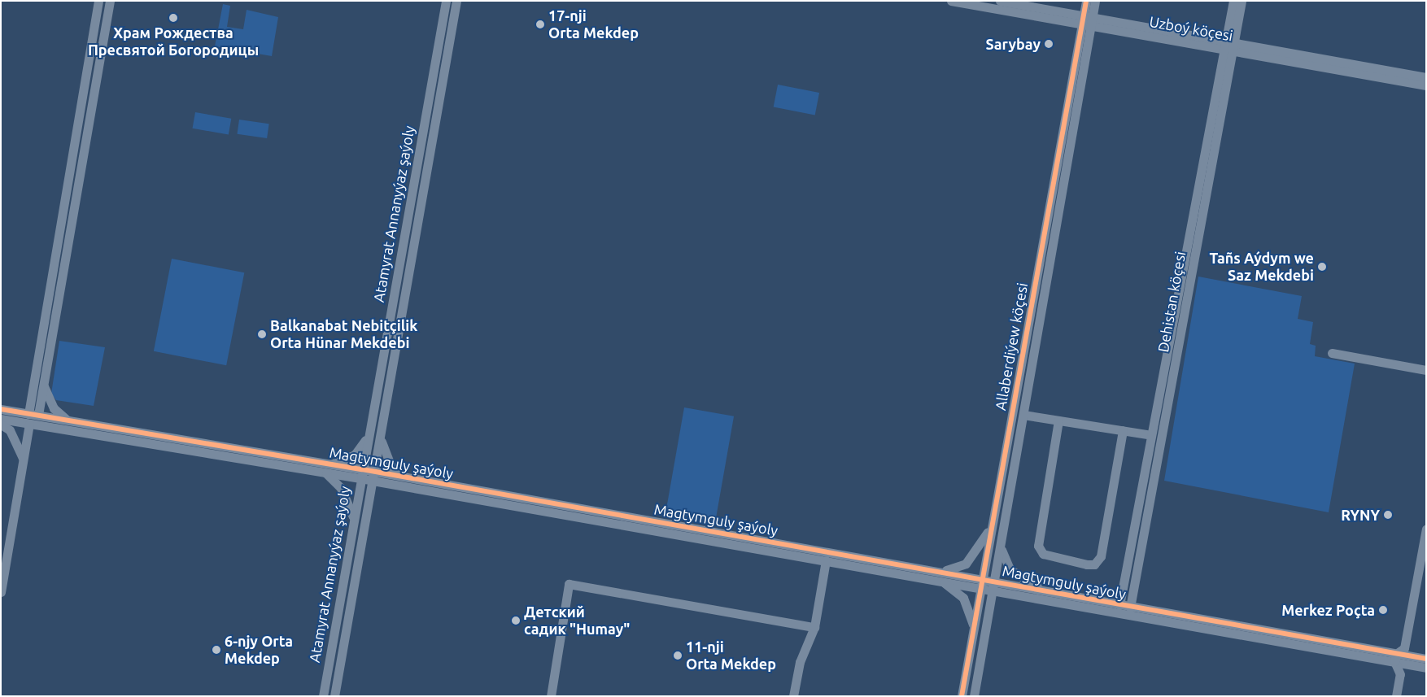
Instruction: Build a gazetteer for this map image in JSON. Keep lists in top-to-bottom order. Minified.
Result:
{"streets":{"street":["Uzboý köçesi","Atamyrat Annanyýaz şaýoly","Dehistan köçesi","Allaberdiýew köçesi","Magtymguly şaýoly"]},"crossings":[["Uzboý köçesi","Dehistan köçesi"],["Uzboý köçesi","Allaberdiýew köçesi"],["Atamyrat Annanyýaz şaýoly","Magtymguly şaýoly"],["Dehistan köçesi","Magtymguly şaýoly"],["Allaberdiýew köçesi","Magtymguly şaýoly"]],"places":["Храм Рождества Пресвятой Богородицы","17-nji Orta Mekdep","Sarybay","Tañs Aýdym we Saz Mekdebi","Balkanabat Nebitçilik Orta Hünar Mekdebi","RYNY","Merkez Poçta","Детский садик \"Humay\"","6-njy Orta Mekdep","11-nji Orta Mekdep"]}
